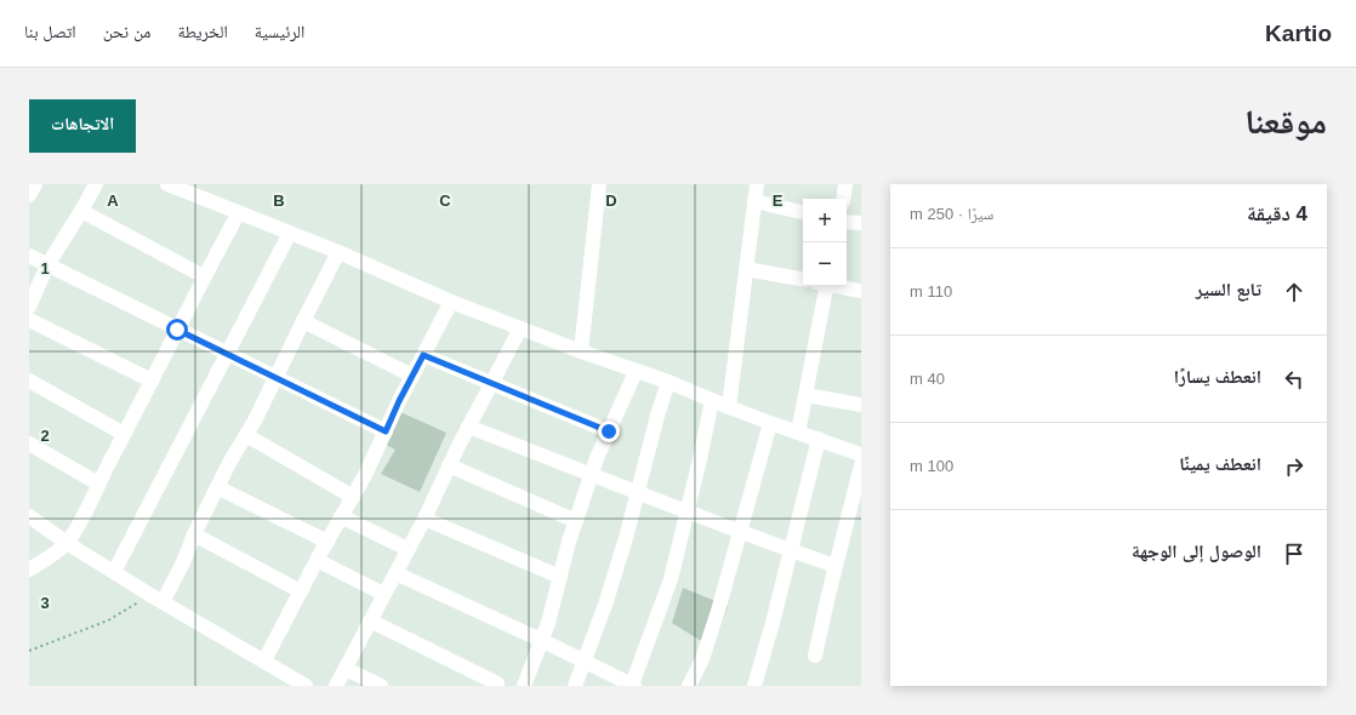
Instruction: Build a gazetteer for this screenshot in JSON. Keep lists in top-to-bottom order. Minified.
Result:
{"page":{"header":"Kartio","nav":["الرئيسية","الخريطة","من نحن","اتصل بنا"],"title":"موقعنا","buttons":"الاتجاهات","heading":["4 دقيقة","سيرًا · 250 m"],"map_buttons":["+","−"],"list":[["تابع السير","110 m"],["انعطف يسارًا","40 m"],["انعطف يمينًا","100 m"],"الوصول إلى الوجهة"]},"grid":{"columns":["A","B","C","D","E"],"rows":["1","2","3"]}}
